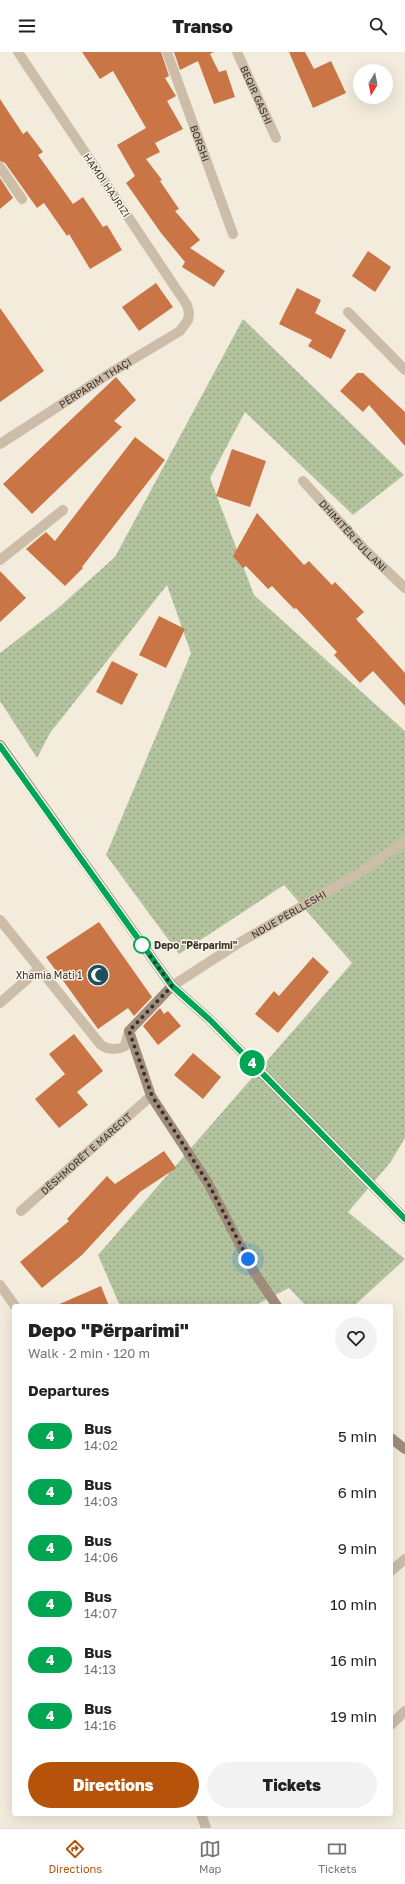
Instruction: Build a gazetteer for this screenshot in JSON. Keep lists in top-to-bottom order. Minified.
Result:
{"streets":{"street":["BEQIR GASHI","BORSHI","HAMDI HAJRIZI","PËRPARIM THAÇI","DHIMITËR FULLANI","NDUE PËRLLESHI","DËSHMORËT E MARECIT"]},"crossings":[["HAMDI HAJRIZI","PËRPARIM THAÇI"]],"places":{"other":["Depo \"Përparimi\""],"mosque":["Xhamia Mati 1"]},"lines":["bus line 4"],"north":"bottom","page":{"header":"Transo","on_map":"4","heading":[["Depo \"Përparimi\"","Walk · 2 min · 120 m"],"Departures"],"list":[{"mark":"4","name":"Bus","note":"14:02","value":"5 min"},{"mark":"4","name":"Bus","note":"14:03","value":"6 min"},{"mark":"4","name":"Bus","note":"14:06","value":"9 min"},{"mark":"4","name":"Bus","note":"14:07","value":"10 min"},{"mark":"4","name":"Bus","note":"14:13","value":"16 min"},{"mark":"4","name":"Bus","note":"14:16","value":"19 min"}],"buttons":["Directions","Tickets"],"tabs":["Directions","Map","Tickets"]}}
